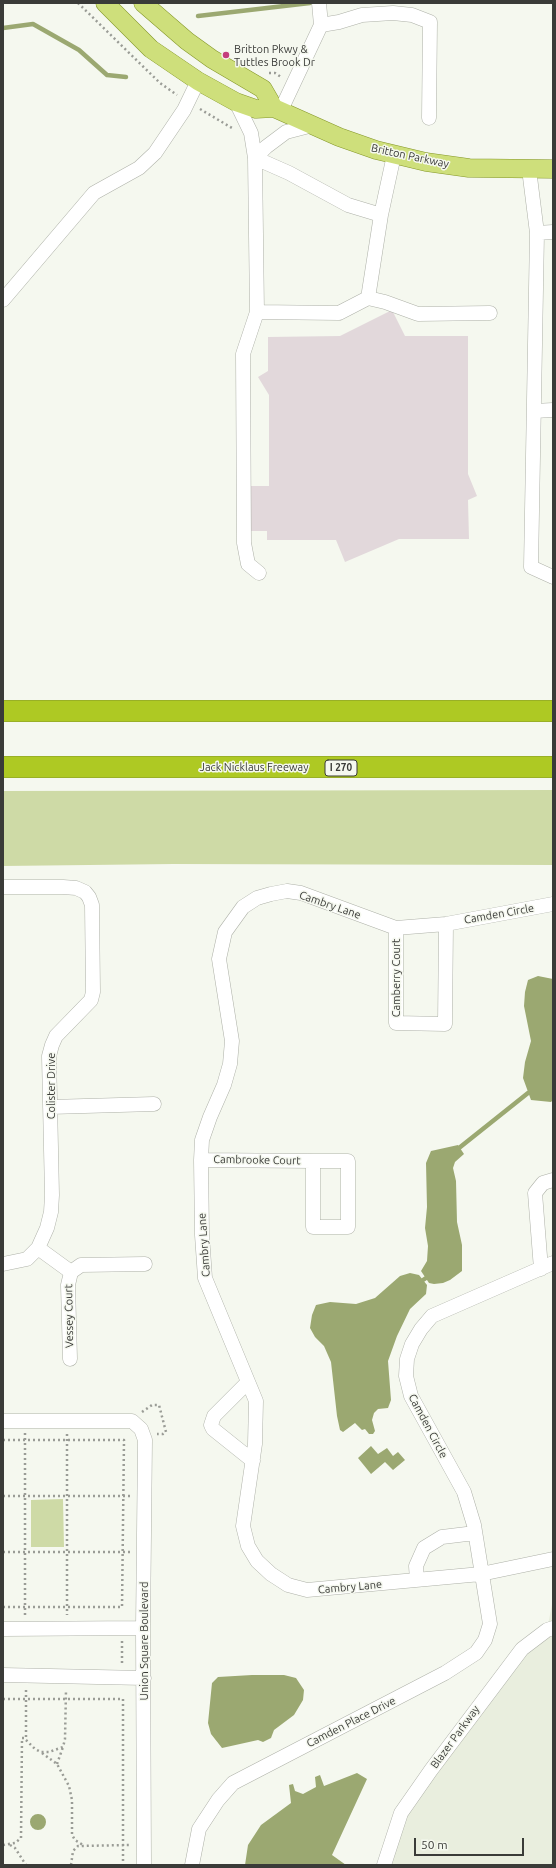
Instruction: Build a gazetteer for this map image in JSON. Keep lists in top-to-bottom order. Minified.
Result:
{"streets":{"highway":["Jack Nicklaus Freeway","I 270"],"main road":["Britton Parkway"],"street":["Cambry Lane","Camden Circle","Camberry Court","Colister Drive","Cambrooke Court","Vessey Court","Union Square Boulevard","Camden Place Drive","Blazer Parkway"]},"crossings":[["Cambry Lane","Camden Circle"],["Cambry Lane","Camberry Court"],["Cambry Lane","Cambrooke Court"],["Cambry Lane","Camden Place Drive"],["Camden Circle","Camberry Court"],["Camden Circle","Camden Place Drive"],["Colister Drive","Vessey Court"]],"places":["Britton Pkwy & Tuttles Brook Dr"],"scale_bar":"50 m"}
